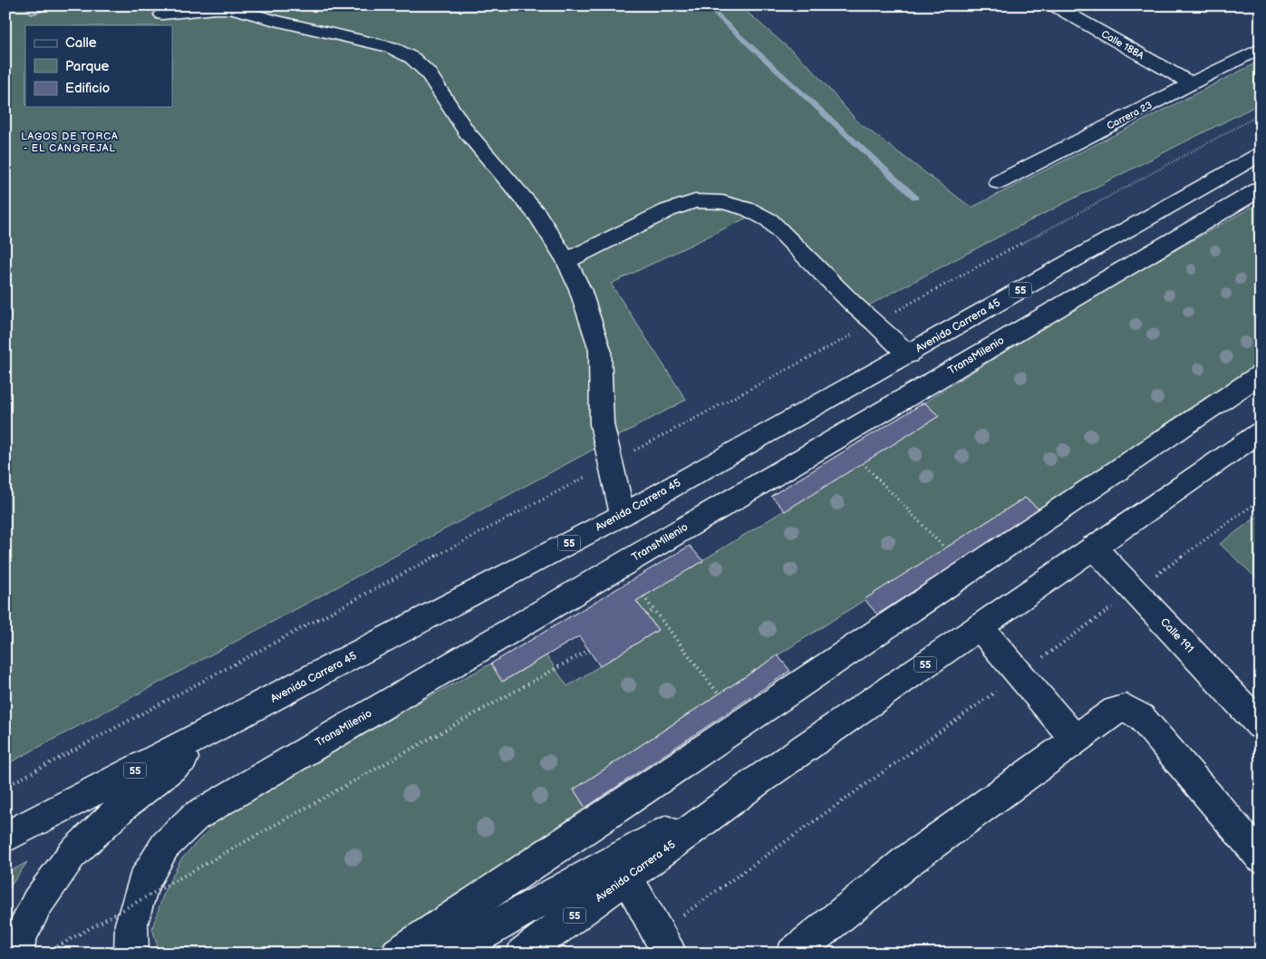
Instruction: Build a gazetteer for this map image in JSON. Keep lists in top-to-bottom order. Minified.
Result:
{"streets":{"main road":["Calle 188A","Carrera 23","55","Avenida Carrera 45","TransMilenio","Calle 191"]},"crossings":[["Calle 188A","Carrera 23"],["Avenida Carrera 45","Calle 191"]],"districts":["LAGOS DE TORCA - EL CANGREJAL"],"legend":["Calle","Parque","Edificio"]}
